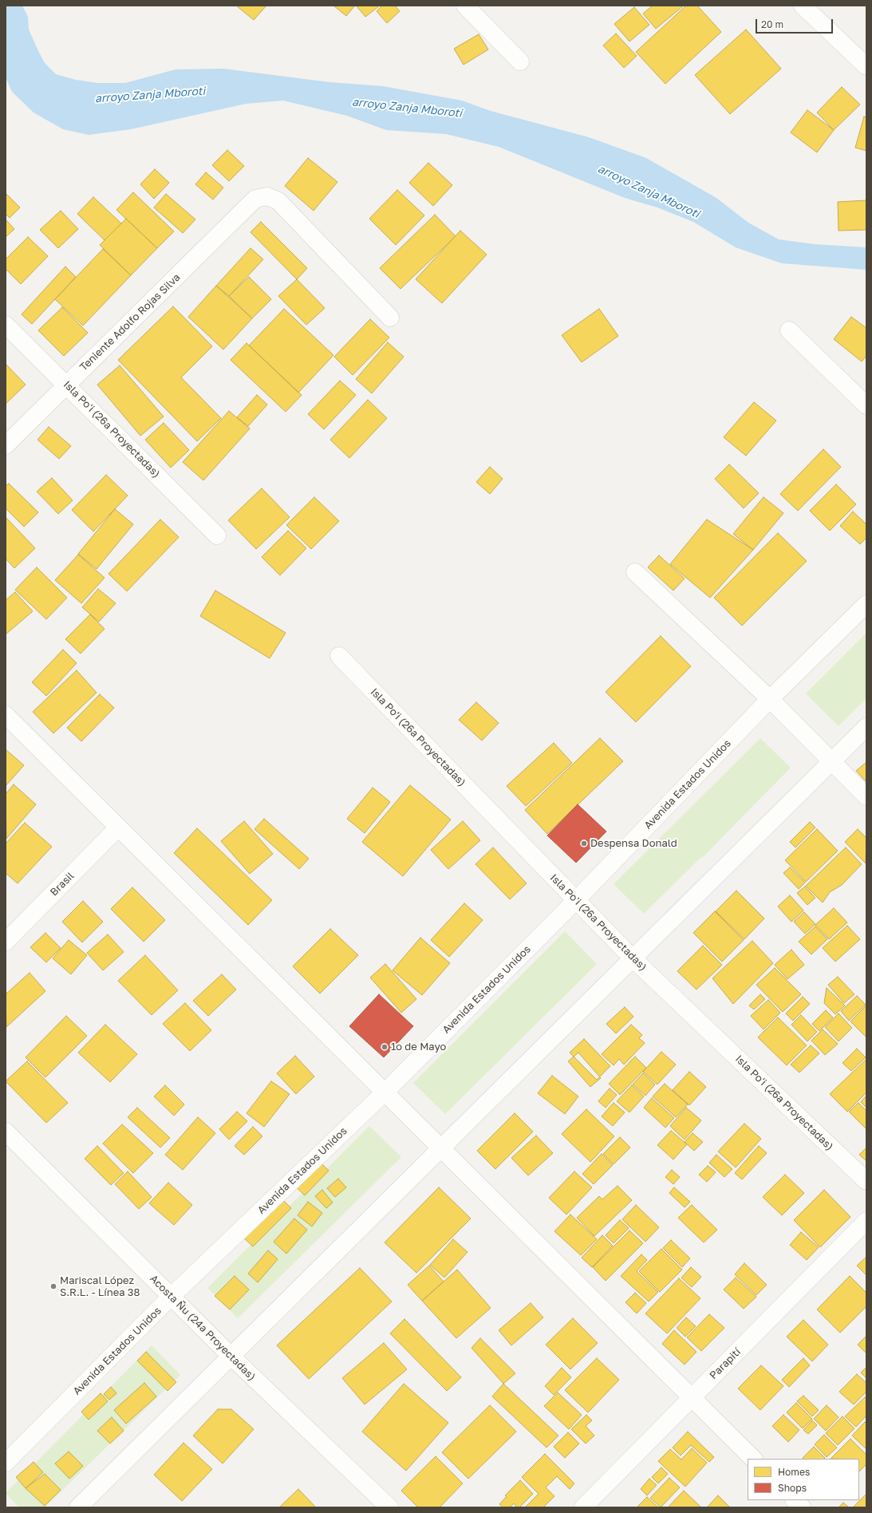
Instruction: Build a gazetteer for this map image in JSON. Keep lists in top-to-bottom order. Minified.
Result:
{"streets":{"street":["Teniente Adolfo Rojas Silva","Isla Po'i (26ª Proyectadas)","Avenida Estados Unidos","Brasil","Acosta Ñu (24ª Proyectadas)","Parapití"]},"crossings":[["Teniente Adolfo Rojas Silva","Isla Po'i (26ª Proyectadas)"],["Isla Po'i (26ª Proyectadas)","Avenida Estados Unidos"],["Avenida Estados Unidos","Acosta Ñu (24ª Proyectadas)"]],"water":["arroyo Zanja Mboroti"],"places":["Despensa Donald","1o de Mayo","Mariscal López S.R.L. - Línea 38"],"legend":["Homes","Shops"],"scale_bar":"20 m"}
